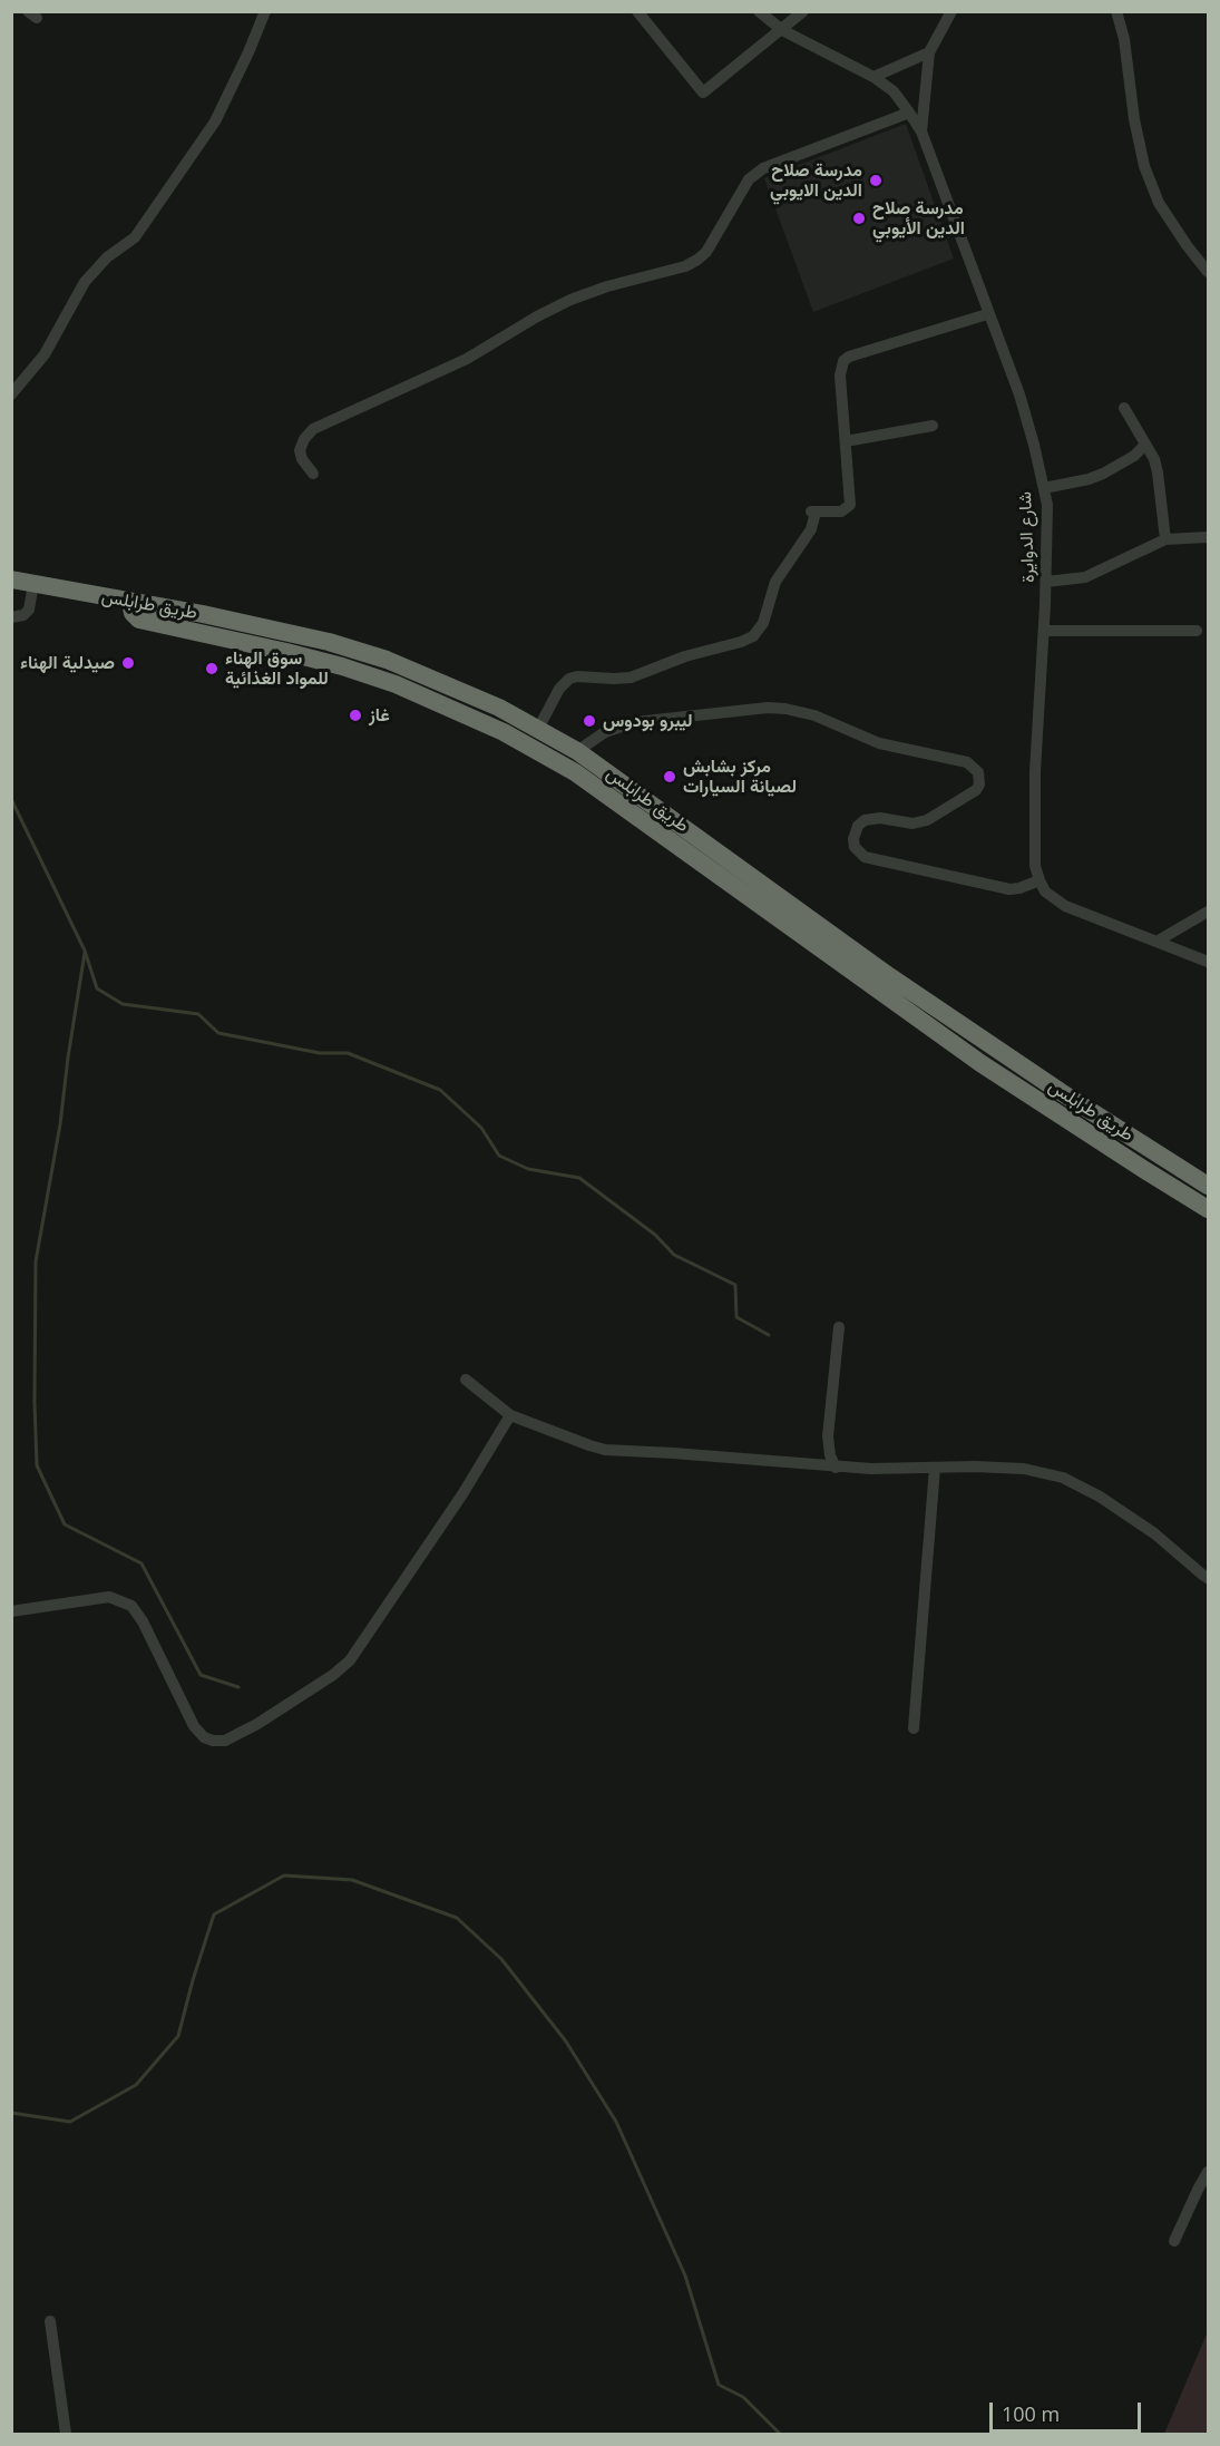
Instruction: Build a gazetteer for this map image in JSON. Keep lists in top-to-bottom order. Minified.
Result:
{"streets":{"highway":["طريق طرابلس"],"street":["شارع الدوايرة"]},"places":["مدرسة صلاح الدين الايوبي","مدرسة صلاح الدين الأيوبي","صيدلية الهناء","سوق الهناء للمواد الغذائية","غاز","ليبرو بودوس","مركز بشابش لصيانة السيارات"],"scale_bar":"100 m"}
